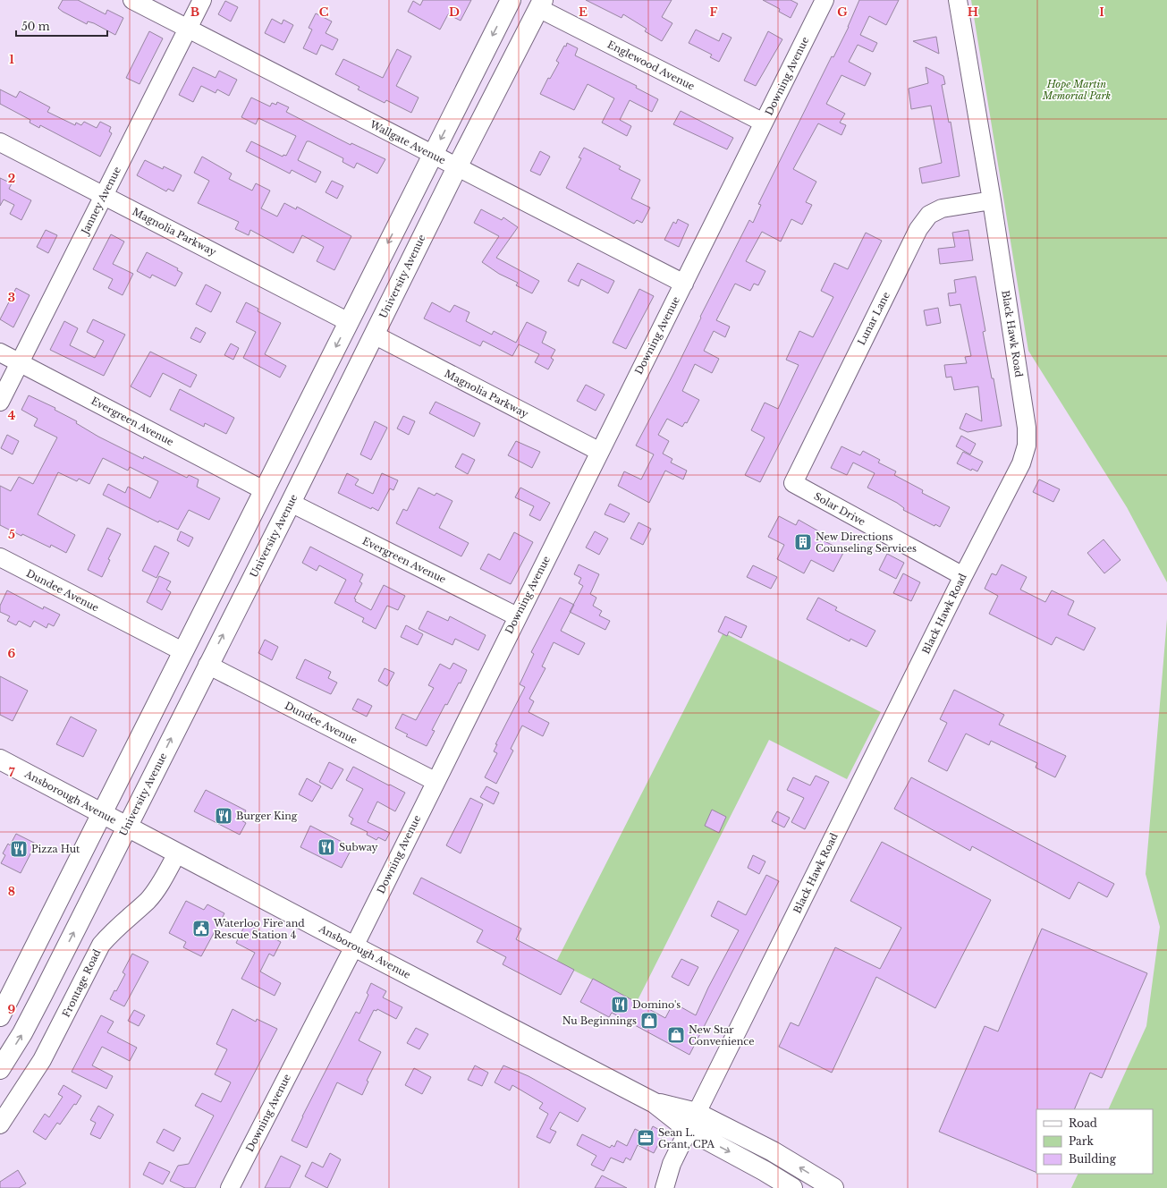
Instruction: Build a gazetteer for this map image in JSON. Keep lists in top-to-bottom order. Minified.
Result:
{"streets":{"main road":["University Avenue","Ansborough Avenue"],"street":["Englewood Avenue","Downing Avenue","Wallgate Avenue","Janney Avenue","Magnolia Parkway","Lunar Lane","Black Hawk Road","Evergreen Avenue","Solar Drive","Dundee Avenue","Frontage Road"]},"crossings":[["Englewood Avenue","Downing Avenue"],["Englewood Avenue","University Avenue"],["Downing Avenue","Wallgate Avenue"],["Downing Avenue","Magnolia Parkway"],["Downing Avenue","Evergreen Avenue"],["Downing Avenue","Dundee Avenue"],["Downing Avenue","Ansborough Avenue"],["Wallgate Avenue","Janney Avenue"],["Wallgate Avenue","University Avenue"],["Janney Avenue","Magnolia Parkway"],["Janney Avenue","Evergreen Avenue"],["Magnolia Parkway","University Avenue"],["University Avenue","Evergreen Avenue"],["University Avenue","Dundee Avenue"],["University Avenue","Ansborough Avenue"],["Lunar Lane","Black Hawk Road"],["Lunar Lane","Solar Drive"],["Black Hawk Road","Solar Drive"],["Black Hawk Road","Ansborough Avenue"],["Ansborough Avenue","Frontage Road"]],"parks":["Hope Martin Memorial Park"],"places":{"building":["New Directions Counseling Services"],"restaurant":["Burger King","Subway","Pizza Hut","Domino's"],"public building":["Waterloo Fire and Rescue Station 4"],"shop":["Nu Beginnings","New Star Convenience"],"office":["Sean L. Grant, CPA"]},"legend":["Road","Park","Building"],"scale_bar":"50 m","grid":{"columns":["B","C","D","E","F","G","H","I"],"rows":["1","2","3","4","5","6","7","8","9"]}}
